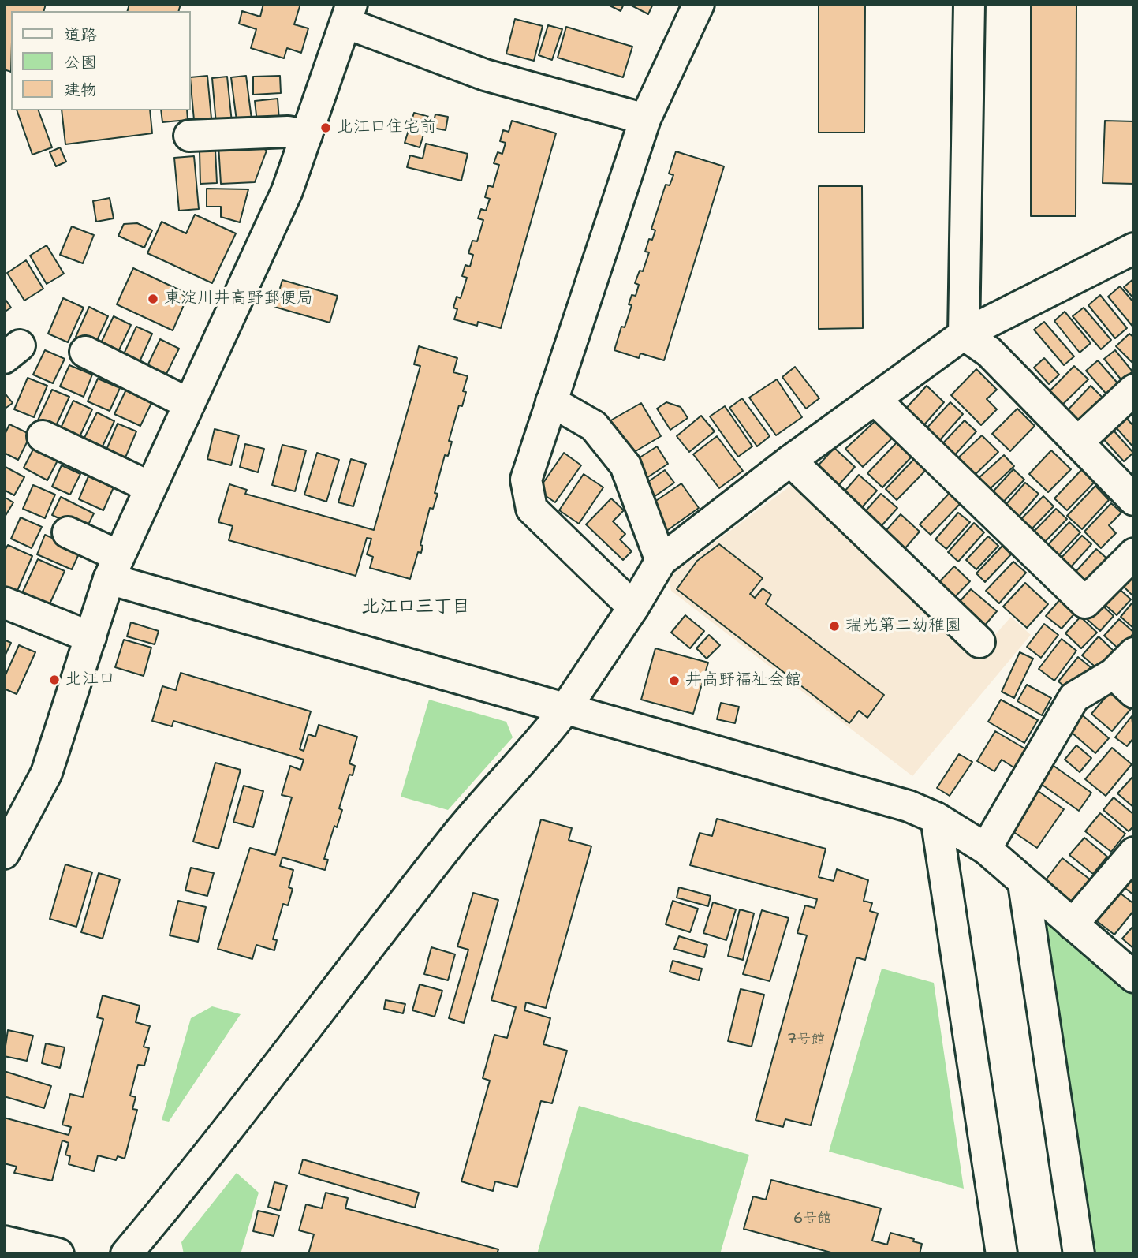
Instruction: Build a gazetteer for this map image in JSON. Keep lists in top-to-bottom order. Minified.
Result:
{"districts":["北江口三丁目"],"places":["北江口住宅前","東淀川井高野郵便局","瑞光第二幼稚園","北江口","井高野福祉会館"],"house_numbers":["7号館","6号館"],"legend":["道路","公園","建物"]}
